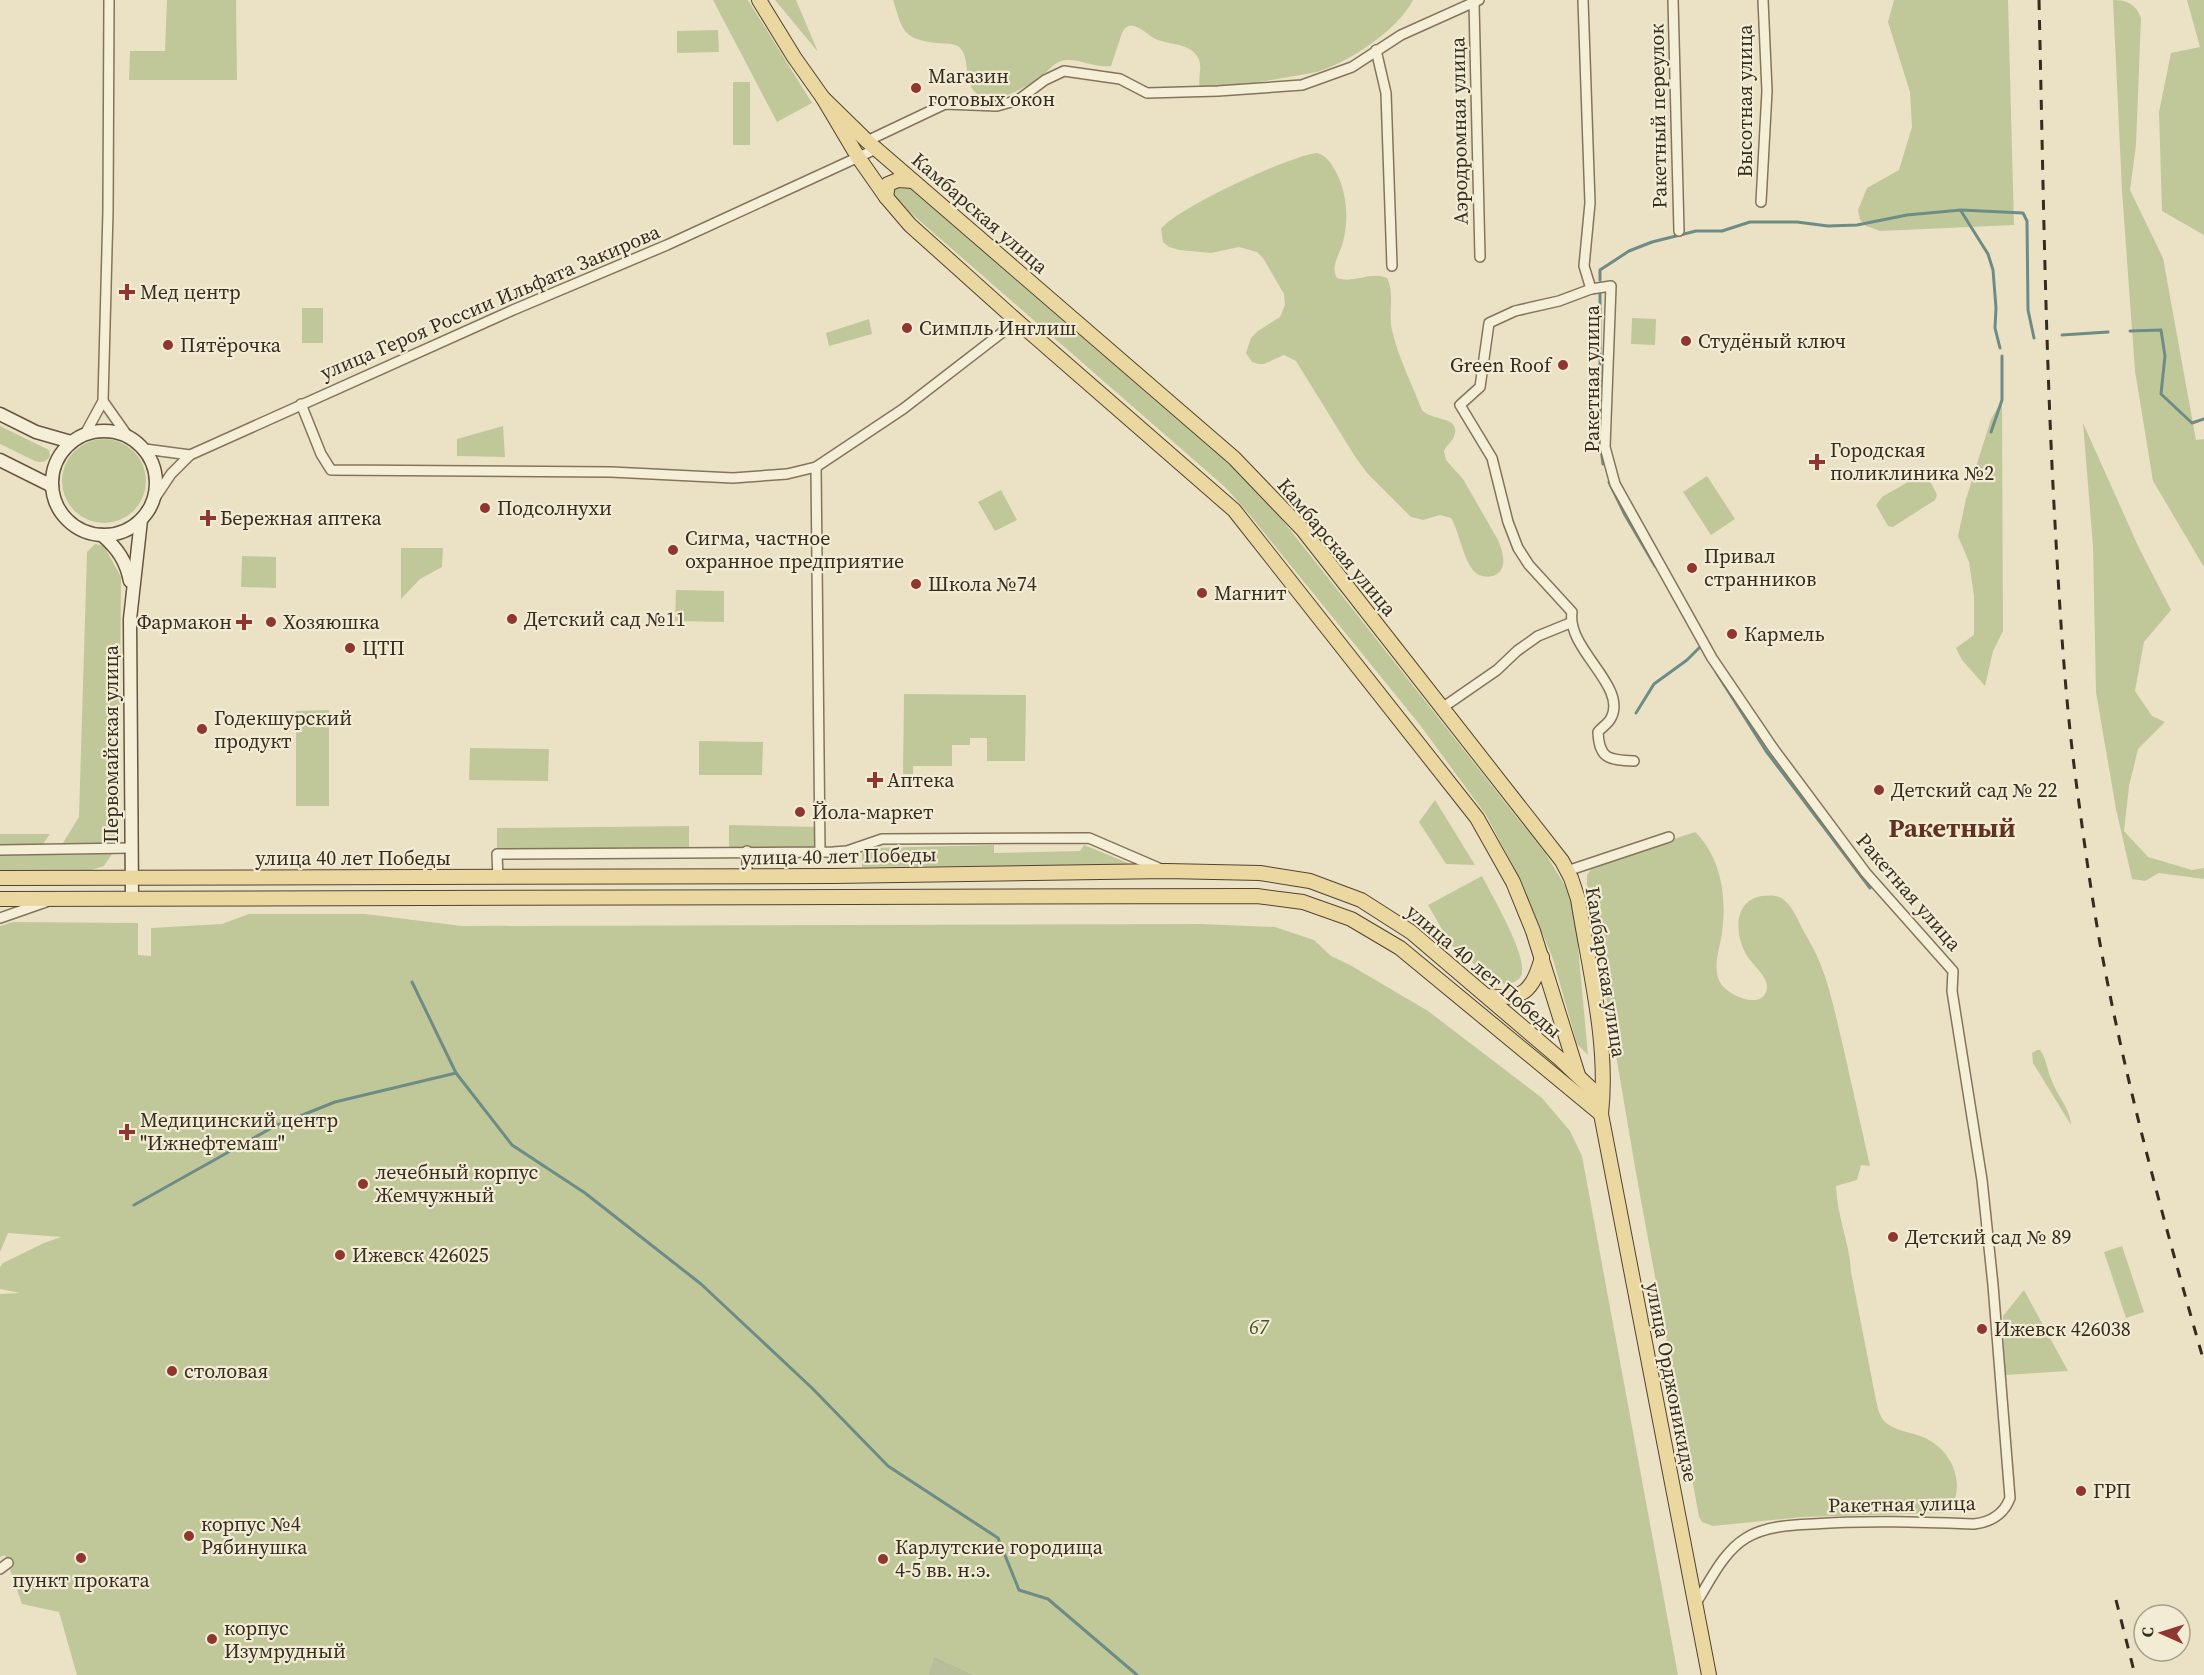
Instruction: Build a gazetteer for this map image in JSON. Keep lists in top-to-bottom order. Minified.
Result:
{"streets":{"main road":["Камбарская улица","Первомайская улица","улица 40 лет Победы","улица Орджоникидзе"],"street":["Высотная улица","Ракетный переулок","Аэродромная улица","улица Героя России Ильфата Закирова","Ракетная улица"]},"crossings":[["Аэродромная улица","улица Героя России Ильфата Закирова"],["Камбарская улица","улица Героя России Ильфата Закирова"],["Камбарская улица","улица 40 лет Победы"],["Камбарская улица","улица Орджоникидзе"],["улица Героя России Ильфата Закирова","Первомайская улица"],["Ракетная улица","улица Орджоникидзе"],["Первомайская улица","улица 40 лет Победы"]],"districts":["Ракетный"],"parks":["67"],"places":{"other":["Магазин готовых окон","Симпль Инглиш","Студёный ключ","Пятёрочка","Green Roof","Подсолнухи","Сигма, частное охранное предприятие","Привал странников","Школа №74","Магнит","Детский сад №11","Хозяюшка","Кармель","ЦТП","Годекшурский продукт","Детский сад № 22","Йола-маркет","лечебный корпус Жемчужный","Детский сад № 89","Ижевск 426025","Ижевск 426038","столовая","ГРП","корпус №4 Рябинушка","пункт проката","Карлутские городища 4-5 вв. н.э.","корпус Изумрудный"],"health":["Мед центр","Городская поликлиника №2","Бережная аптека","Фармакон","Аптека","Медицинский центр \"Ижнефтемаш\""]},"north":"left"}
